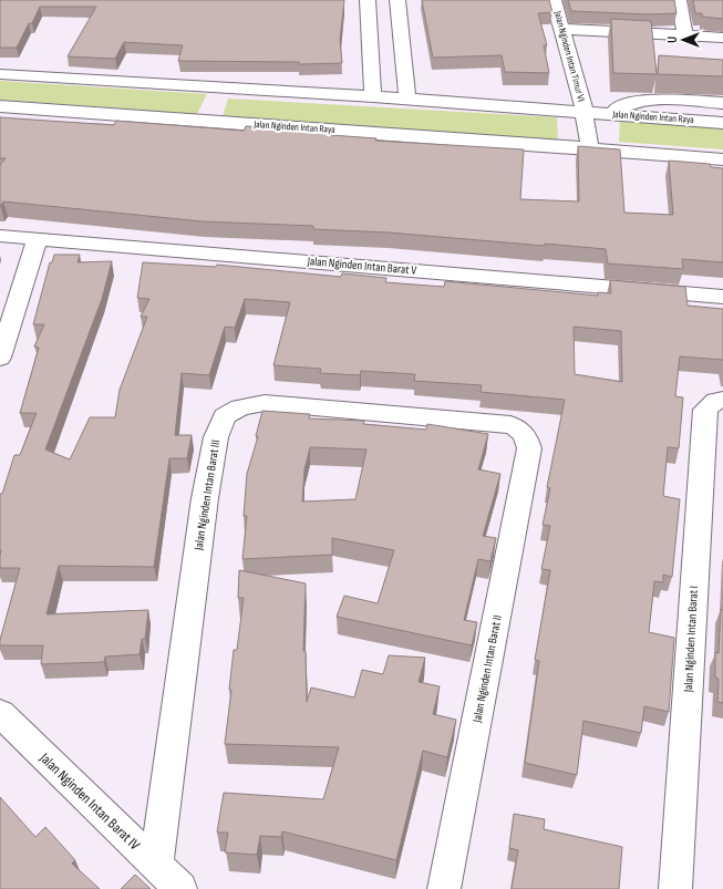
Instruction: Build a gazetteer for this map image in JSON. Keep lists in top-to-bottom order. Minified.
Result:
{"streets":{"street":["Jalan Nginden Intan Timur VI","Jalan Nginden Intan Raya","Jalan Nginden Intan Barat V","Jalan Nginden Intan Barat III","Jalan Nginden Intan Barat I","Jalan Nginden Intan Barat II","Jalan Nginden Intan Barat IV"]},"crossings":[["Jalan Nginden Intan Timur VI","Jalan Nginden Intan Raya"],["Jalan Nginden Intan Barat III","Jalan Nginden Intan Barat II"],["Jalan Nginden Intan Barat III","Jalan Nginden Intan Barat IV"]],"north":"left"}
